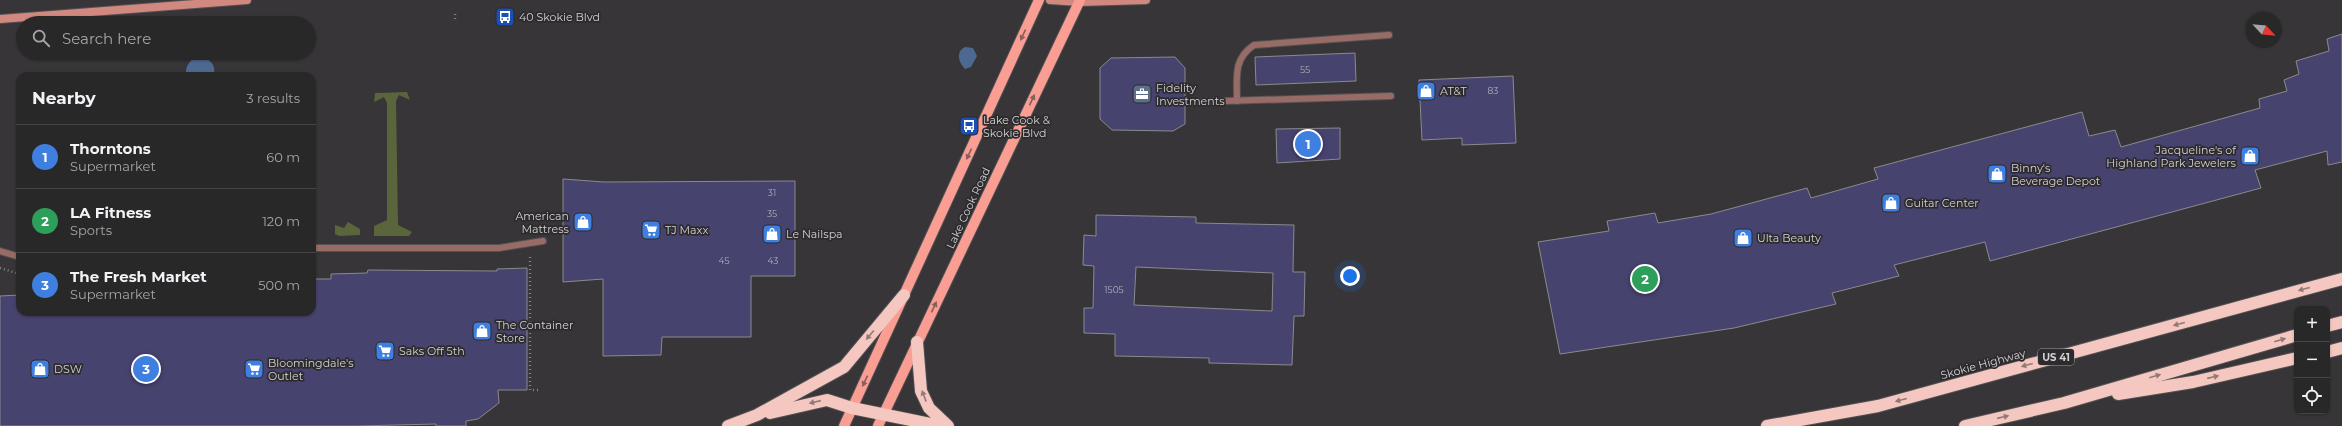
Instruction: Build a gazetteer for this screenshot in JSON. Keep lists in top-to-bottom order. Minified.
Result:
{"streets":{"highway":["US 41","Skokie Highway"],"main road":["Lake Cook Road"]},"places":{"bus stop":["40 Skokie Blvd","Lake Cook & Skokie Blvd"],"shop":["AT&T","Jacqueline's of Highland Park Jewelers","Binny's Beverage Depot","Guitar Center","American Mattress","Le Nailspa","Ulta Beauty","The Container Store","DSW"],"office":["Fidelity Investments"],"supermarket":["TJ Maxx","Saks Off 5th","Bloomingdale's Outlet"]},"house_numbers":["55","83","31","35","45","43","1505"],"north":"bottom right","page":{"search":"Search here","heading":["Nearby","3 results"],"list":[{"mark":"1","name":"Thorntons","note":"Supermarket","value":"60 m"},{"mark":"2","name":"LA Fitness","note":"Sports","value":"120 m"},{"mark":"3","name":"The Fresh Market","note":"Supermarket","value":"500 m"}],"pins":["1","2","3"],"map_buttons":["+","−"]}}
